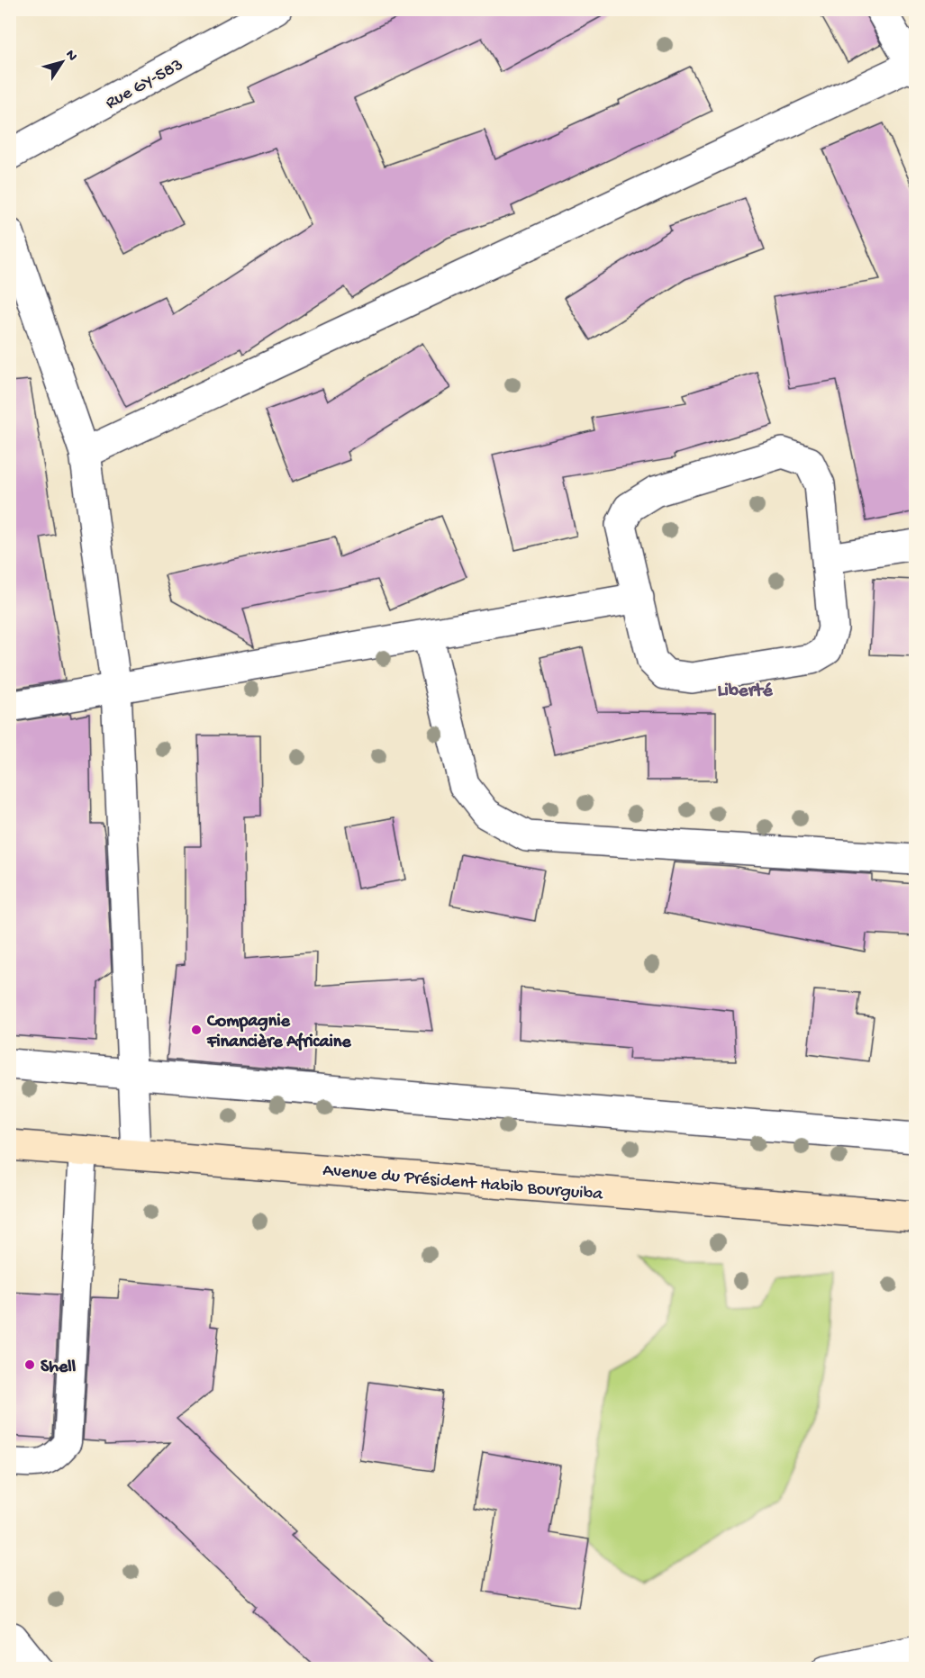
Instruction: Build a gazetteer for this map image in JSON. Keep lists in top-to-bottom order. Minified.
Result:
{"streets":{"main road":["Avenue du Président Habib Bourguiba"],"street":["Rue GY-583"]},"districts":["Liberté"],"places":["Compagnie Financière Africaine","Shell"],"north":"top right"}
